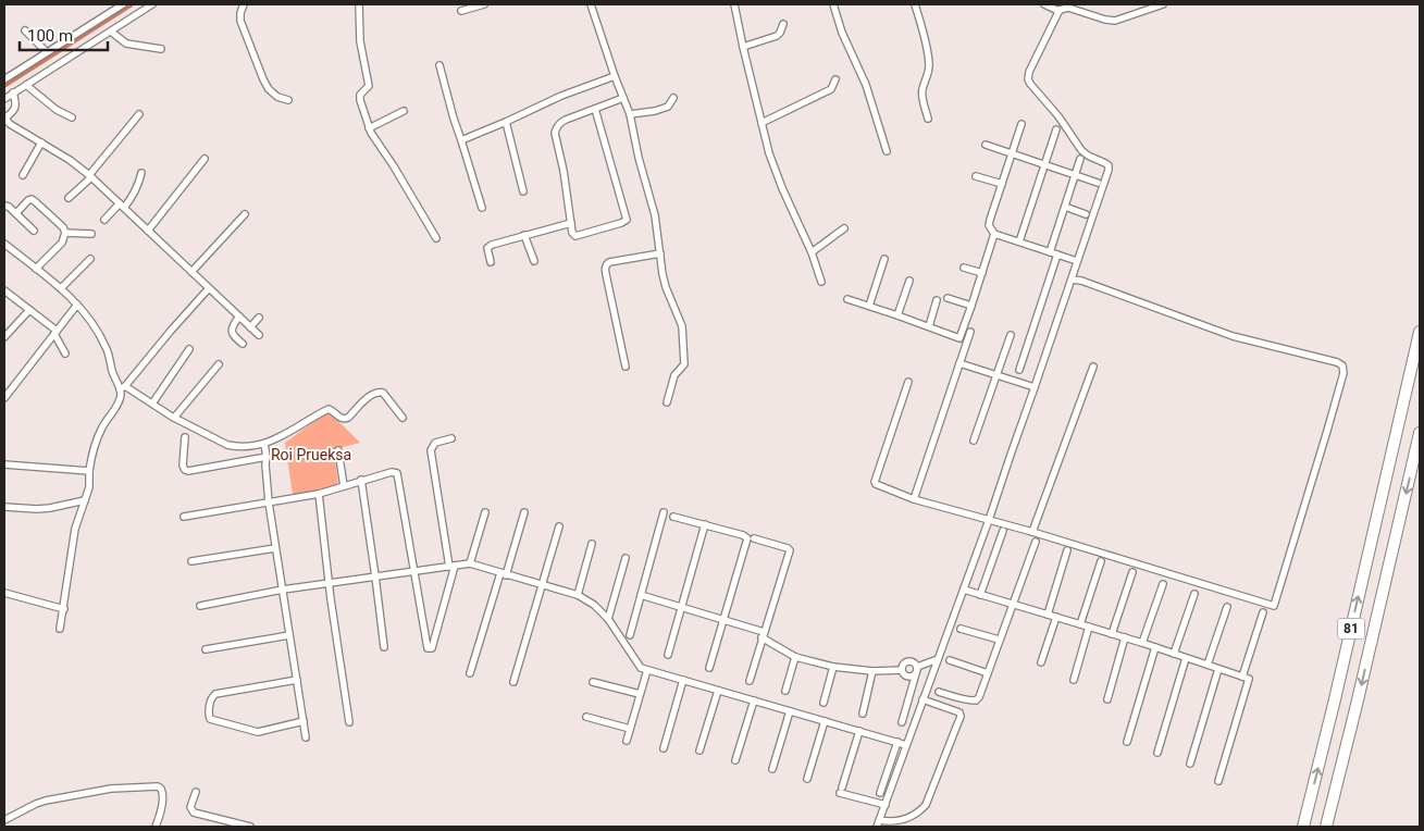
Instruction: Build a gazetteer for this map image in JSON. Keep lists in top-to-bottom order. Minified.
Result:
{"streets":{"highway":["81"]},"parks":["Roi Prueksa"],"scale_bar":"100 m"}
